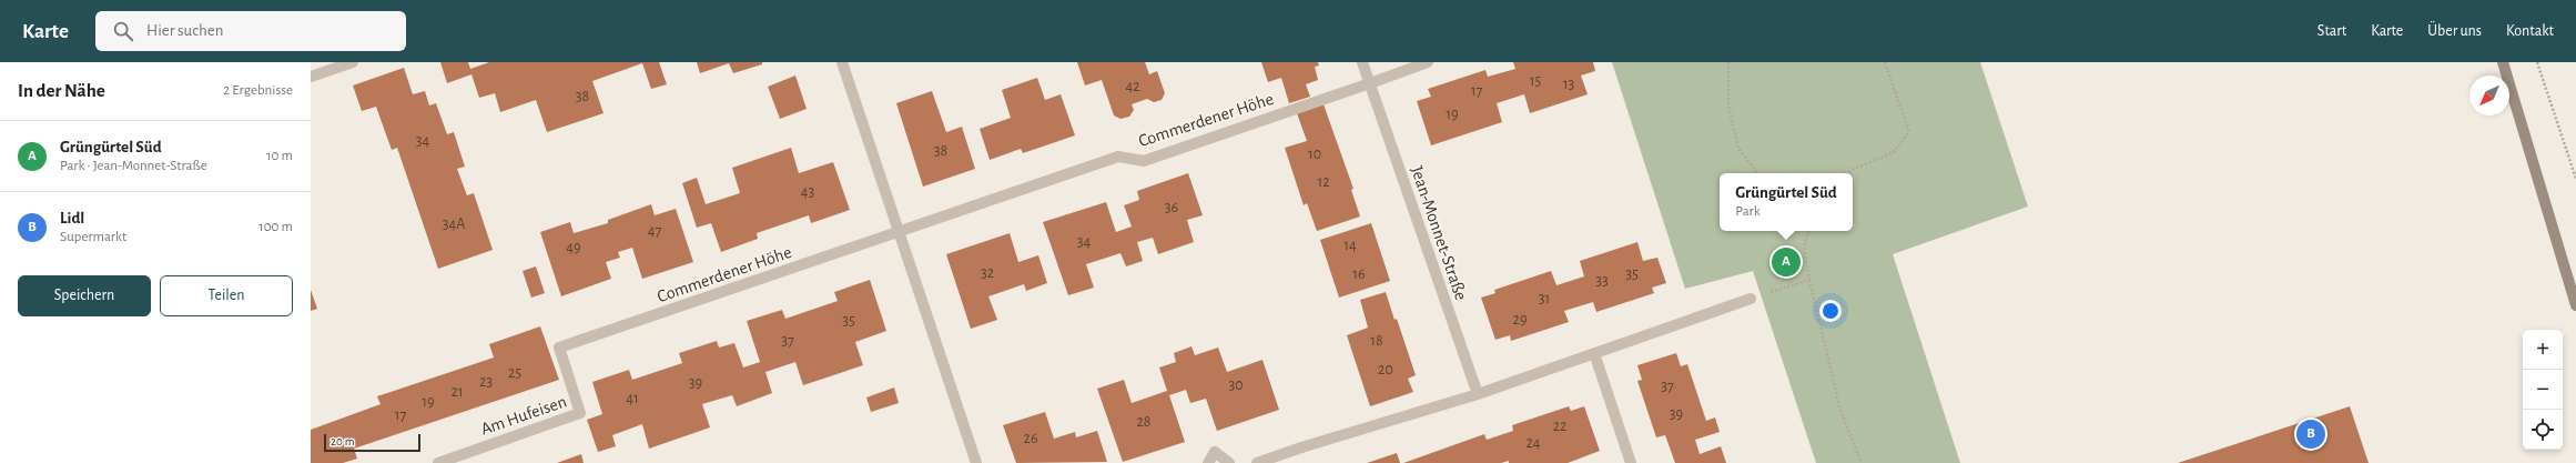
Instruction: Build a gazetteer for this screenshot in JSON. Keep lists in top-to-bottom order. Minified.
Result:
{"streets":{"street":["Commerdener Höhe","Jean-Monnet-Straße","Am Hufeisen"]},"crossings":[["Commerdener Höhe","Jean-Monnet-Straße"],["Commerdener Höhe","Am Hufeisen"]],"house_numbers":["15","13","42","17","38","19","34","38","10","12","43","36","34A","47","34","14","49","32","16","35","33","31","29","35","37","18","20","25","23","39","30","37","21","41","19","39","17","28","22","26","24"],"scale_bar":"20 m","north":"bottom left","page":{"header":"Karte","search":"Hier suchen","nav":["Start","Karte","Über uns","Kontakt"],"heading":["In der Nähe","2 Ergebnisse"],"list":[{"mark":"A","name":"Grüngürtel Süd","note":"Park · Jean-Monnet-Straße","value":"10 m"},{"mark":"B","name":"Lidl","note":"Supermarkt","value":"100 m"}],"popup":["Grüngürtel Süd","Park"],"pins":["A","B"],"buttons":["Speichern","Teilen"],"map_buttons":["+","−"],"scale":"20 m"}}
